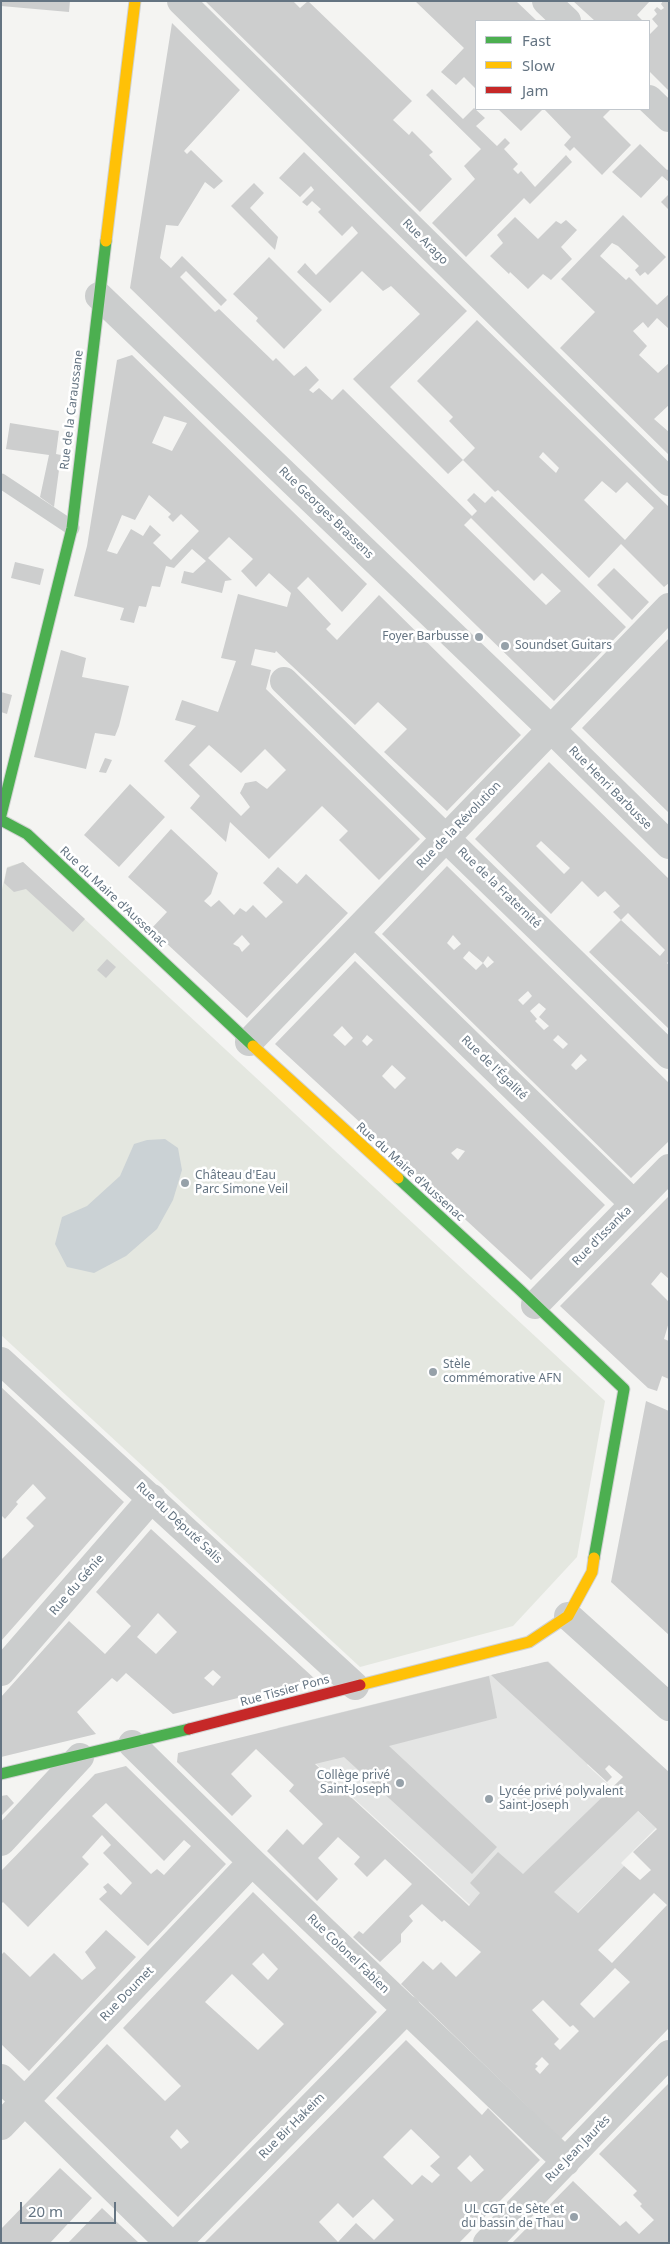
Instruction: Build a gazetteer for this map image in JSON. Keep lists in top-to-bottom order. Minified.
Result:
{"streets":{"street":["Rue Arago","Rue de la Caraussane","Rue Georges Brassens","Rue Henri Barbusse","Rue de la Révolution","Rue de la Fraternité","Rue du Maire d'Aussenac","Rue de l'Égalité","Rue d'Issanka","Rue du Député Salis","Rue du Génie","Rue Tissier Pons","Rue Colonel Fabien","Rue Doumet","Rue Bir Hakeim","Rue Jean Jaurès"]},"crossings":[["Rue de la Caraussane","Rue Georges Brassens"],["Rue Georges Brassens","Rue Henri Barbusse"],["Rue Georges Brassens","Rue de la Révolution"],["Rue Henri Barbusse","Rue de la Révolution"],["Rue de la Révolution","Rue de la Fraternité"],["Rue de la Révolution","Rue du Maire d'Aussenac"],["Rue de la Révolution","Rue de l'Égalité"],["Rue du Maire d'Aussenac","Rue d'Issanka"],["Rue du Maire d'Aussenac","Rue Tissier Pons"],["Rue de l'Égalité","Rue d'Issanka"],["Rue du Député Salis","Rue du Génie"],["Rue du Député Salis","Rue Tissier Pons"],["Rue Tissier Pons","Rue Colonel Fabien"],["Rue Colonel Fabien","Rue Doumet"],["Rue Colonel Fabien","Rue Bir Hakeim"],["Rue Colonel Fabien","Rue Jean Jaurès"]],"places":["Foyer Barbusse","Soundset Guitars","Château d'Eau Parc Simone Veil","Stèle commémorative AFN","Collège privé Saint-Joseph","Lycée privé polyvalent Saint-Joseph","UL CGT de Sète et du bassin de Thau"],"legend":["Fast","Slow","Jam"],"scale_bar":"20 m"}
